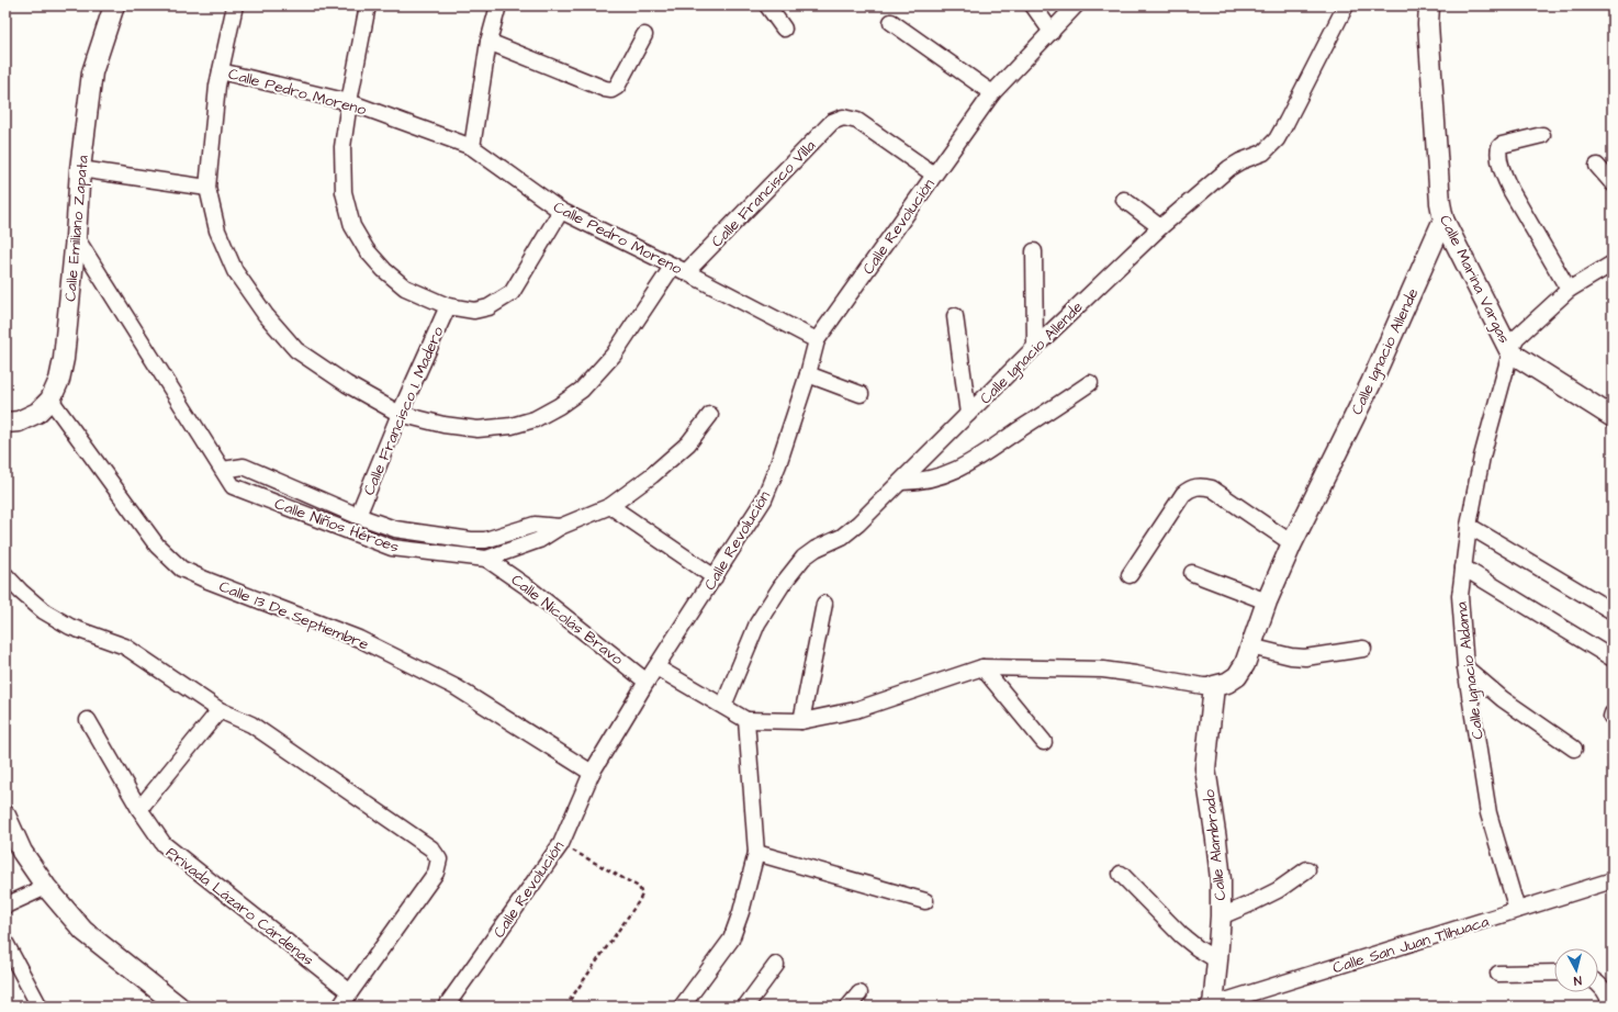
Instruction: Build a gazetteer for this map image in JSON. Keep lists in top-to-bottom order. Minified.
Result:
{"streets":{"street":["Calle Pedro Moreno","Calle Francisco Villa","Calle Revolución","Calle Emiliano Zapata","Calle Marina Vargas","Calle Ignacio Allende","Calle Francisco I. Madero","Calle Niños Héroes","Calle 13 De Septiembre","Calle Nicolás Bravo","Calle Ignacio Aldama","Calle Alambrado","Privada Lázaro Cárdenas","Calle San Juan Tlihuaca"]},"crossings":[["Calle Pedro Moreno","Calle Francisco Villa"],["Calle Pedro Moreno","Calle Revolución"],["Calle Francisco Villa","Calle Revolución"],["Calle Francisco Villa","Calle Francisco I. Madero"],["Calle Revolución","Calle 13 De Septiembre"],["Calle Revolución","Calle Nicolás Bravo"],["Calle Emiliano Zapata","Calle Niños Héroes"],["Calle Emiliano Zapata","Calle 13 De Septiembre"],["Calle Marina Vargas","Calle Ignacio Allende"],["Calle Marina Vargas","Calle Ignacio Aldama"],["Calle Ignacio Allende","Calle Alambrado"],["Calle Francisco I. Madero","Calle Niños Héroes"],["Calle Niños Héroes","Calle Nicolás Bravo"],["Calle Ignacio Aldama","Calle San Juan Tlihuaca"],["Calle Alambrado","Calle San Juan Tlihuaca"]],"north":"bottom"}
